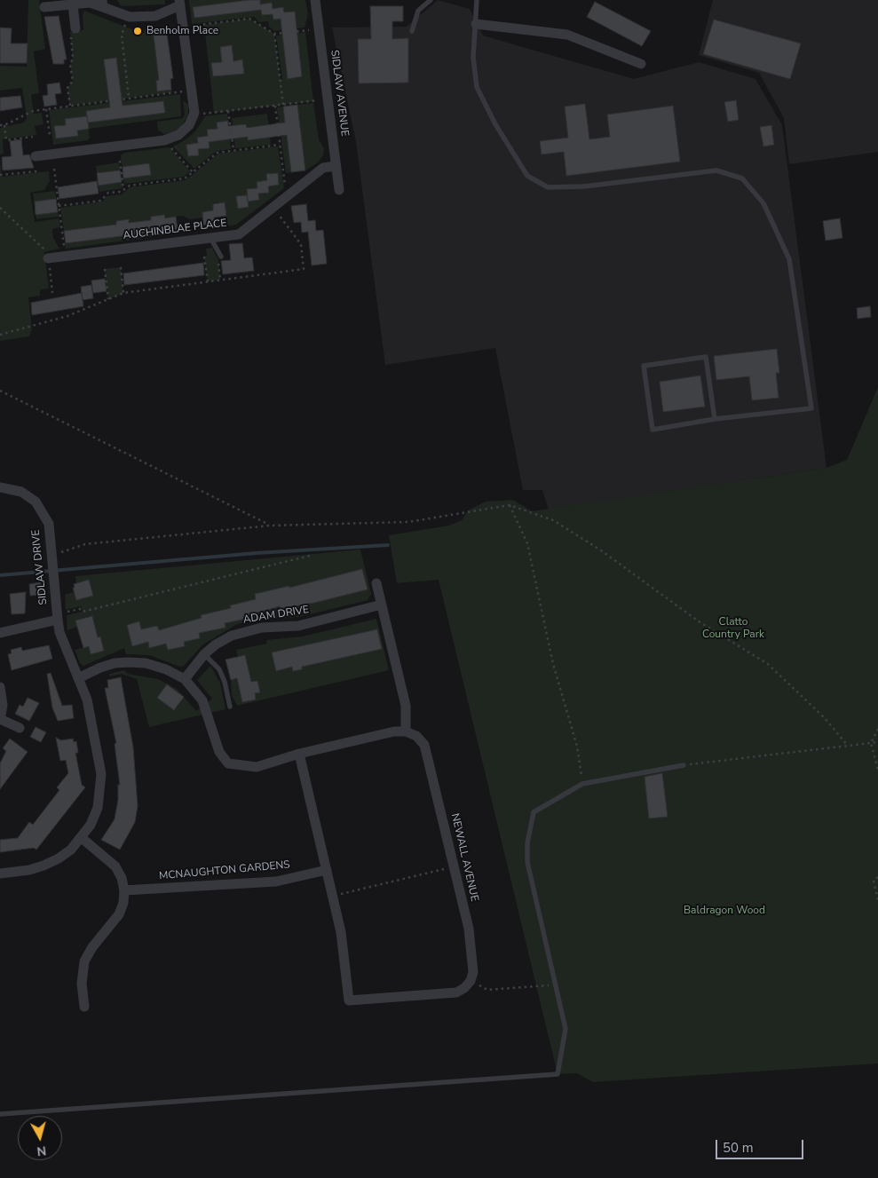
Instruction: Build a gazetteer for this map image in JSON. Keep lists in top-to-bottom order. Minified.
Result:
{"streets":{"street":["SIDLAW AVENUE","AUCHINBLAE PLACE","SIDLAW DRIVE","ADAM DRIVE","NEWALL AVENUE","MCNAUGHTON GARDENS"]},"crossings":[["SIDLAW AVENUE","AUCHINBLAE PLACE"]],"parks":["Clatto Country Park","Baldragon Wood"],"places":["Benholm Place"],"scale_bar":"50 m","north":"bottom"}
